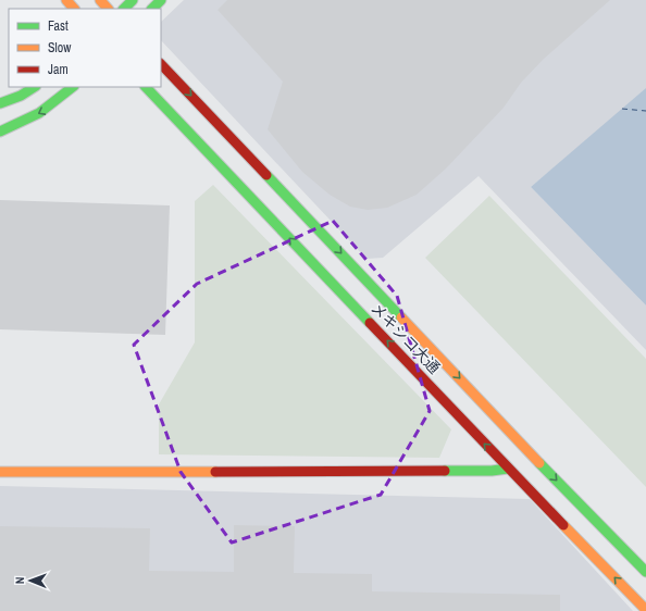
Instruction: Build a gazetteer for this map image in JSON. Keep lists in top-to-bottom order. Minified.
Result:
{"streets":{"street":["メキシコ大通"]},"legend":["Fast","Slow","Jam"],"north":"left"}
